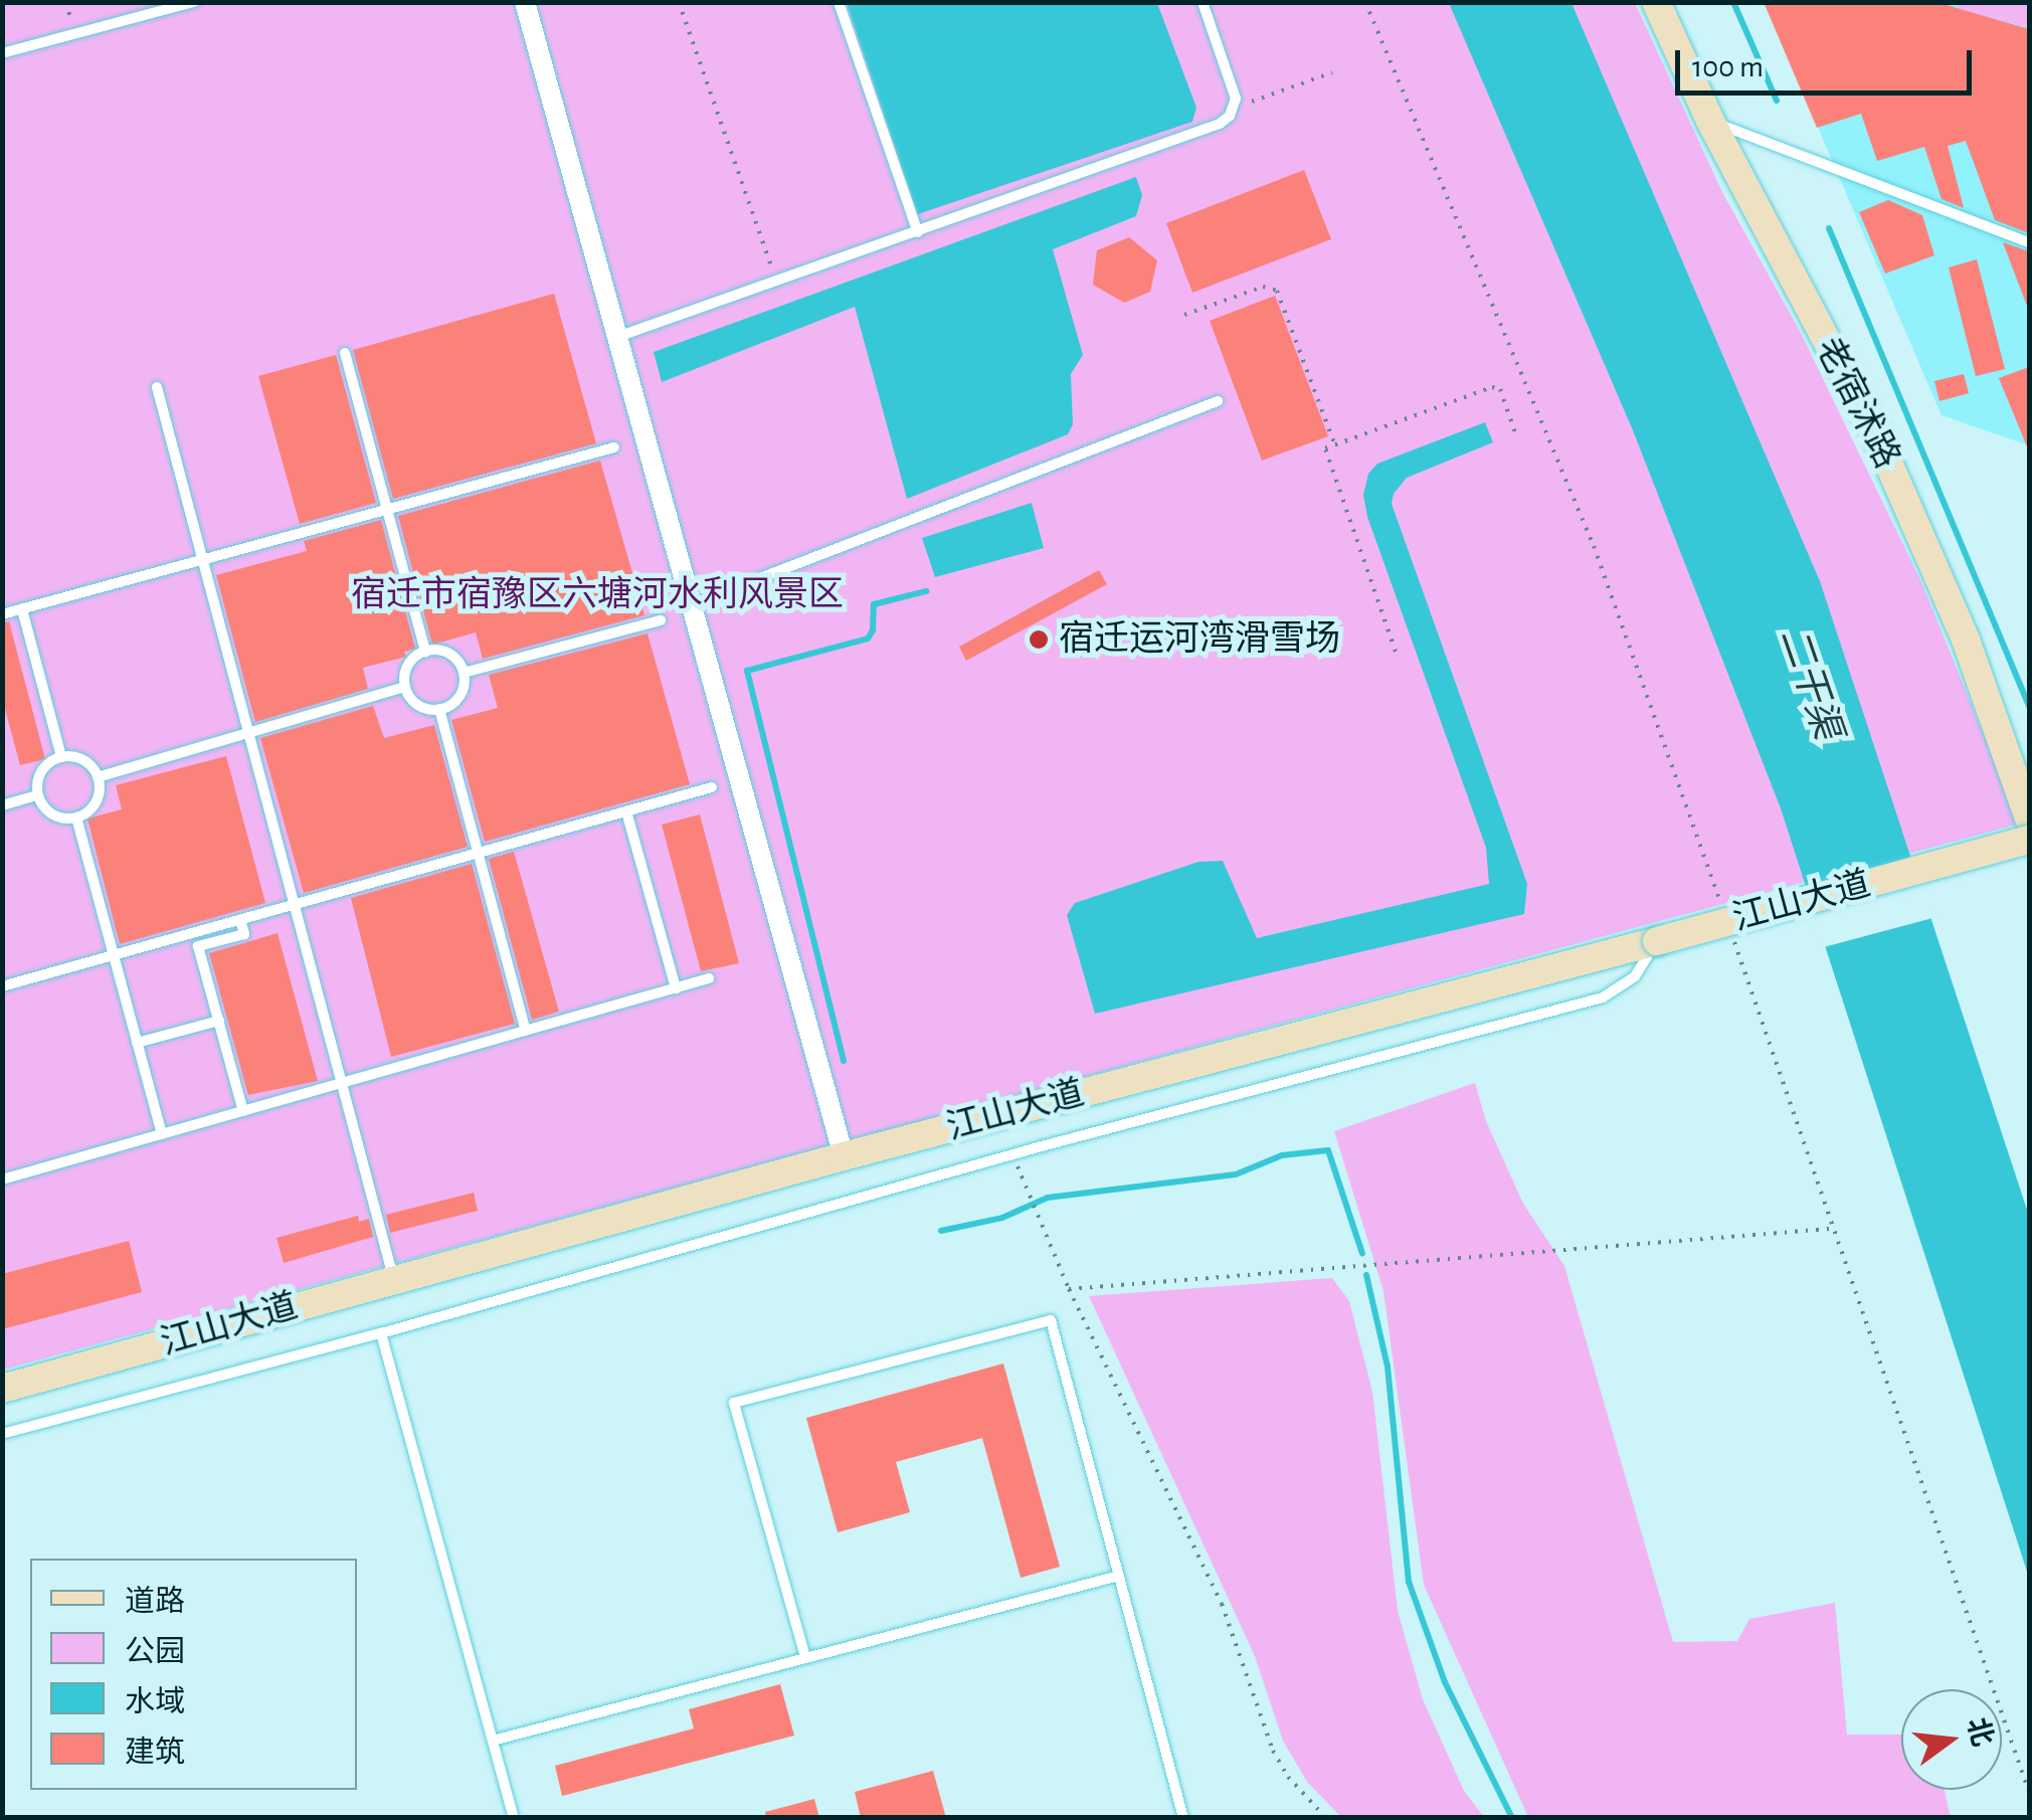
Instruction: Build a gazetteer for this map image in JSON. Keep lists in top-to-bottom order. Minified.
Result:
{"streets":{"main road":["老宿沭路","江山大道"]},"water":["二干渠"],"parks":["宿迁市宿豫区六塘河水利风景区"],"places":["宿迁运河湾滑雪场"],"legend":["道路","公园","水域","建筑"],"scale_bar":"100 m","north":"right"}
